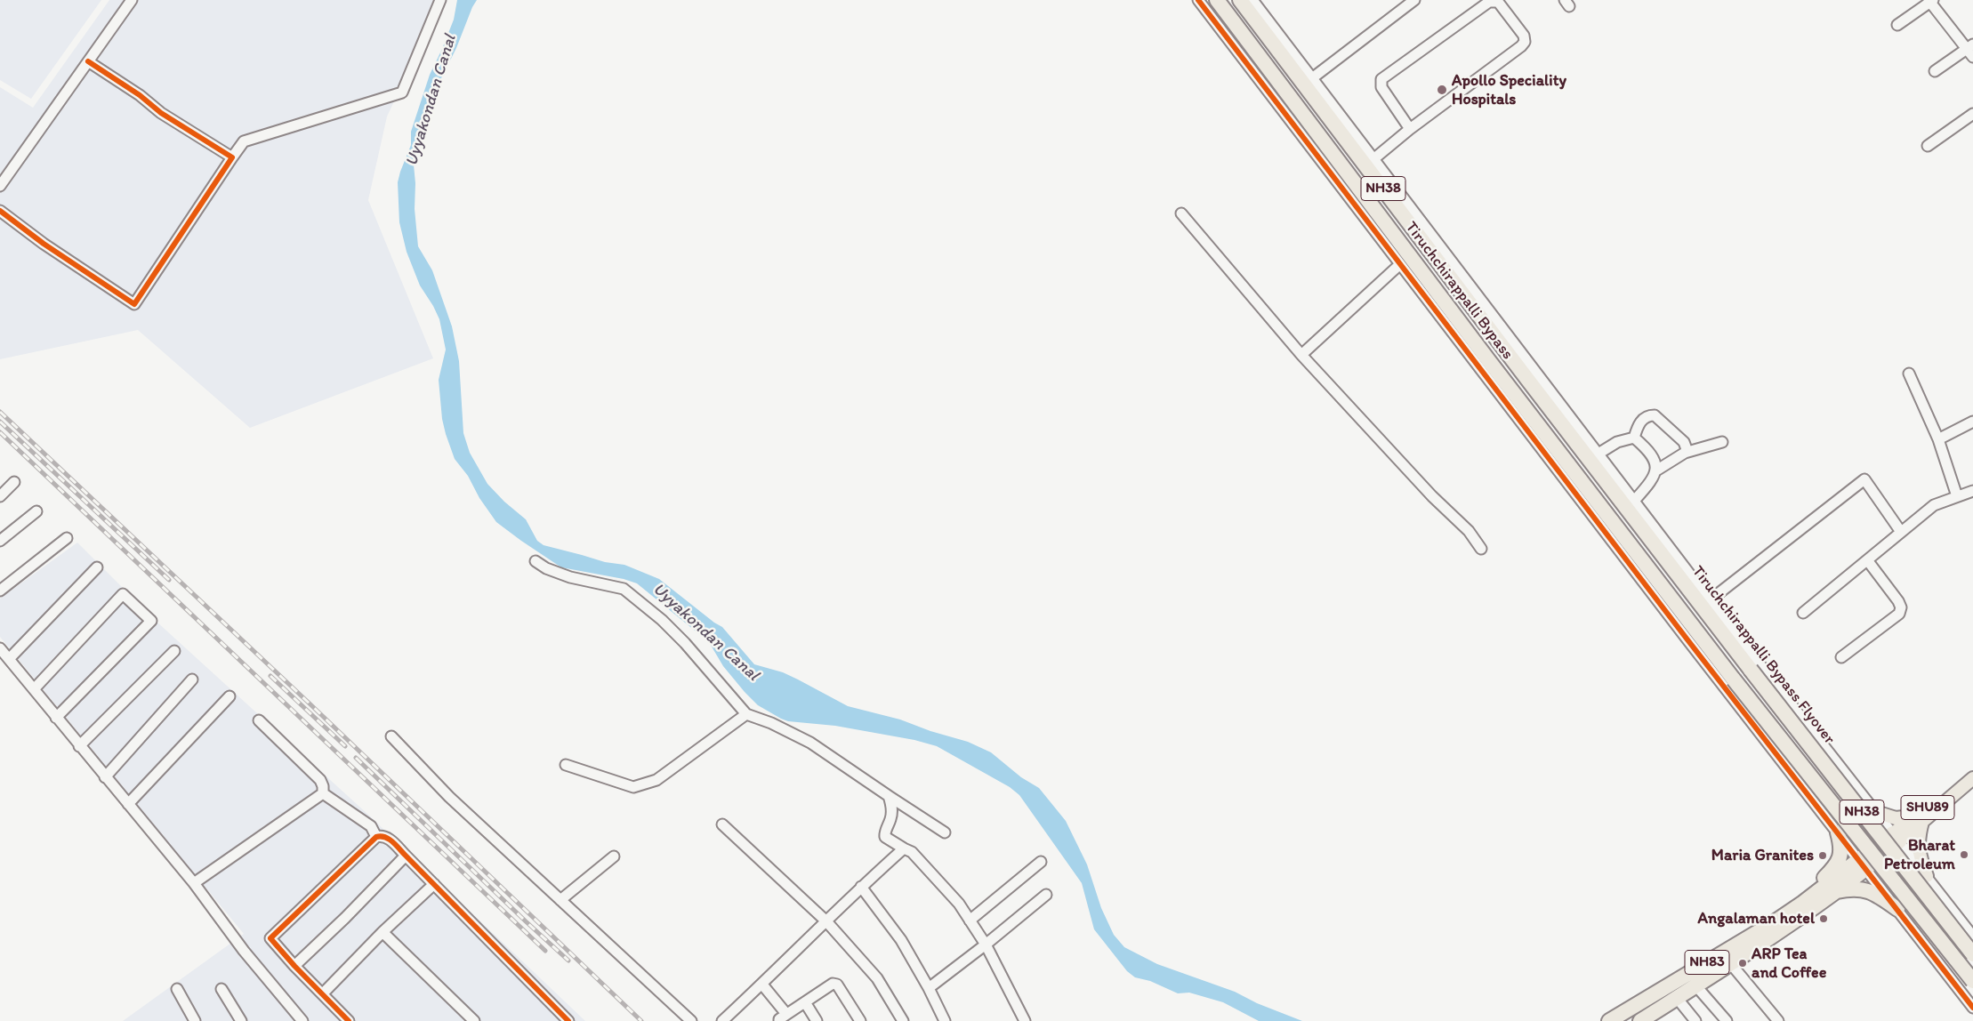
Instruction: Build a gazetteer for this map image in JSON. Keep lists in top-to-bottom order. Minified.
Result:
{"streets":{"highway":["NH38","Tiruchchirappalli Bypass","Tiruchchirappalli Bypass Flyover","NH83"],"main road":["SHU89"]},"crossings":[["Tiruchchirappalli Bypass","Tiruchchirappalli Bypass Flyover"]],"water":["Uyyakondan Canal"],"places":["Apollo Speciality Hospitals","Bharat Petroleum","Maria Granites","Angalaman hotel","ARP Tea and Coffee"]}
